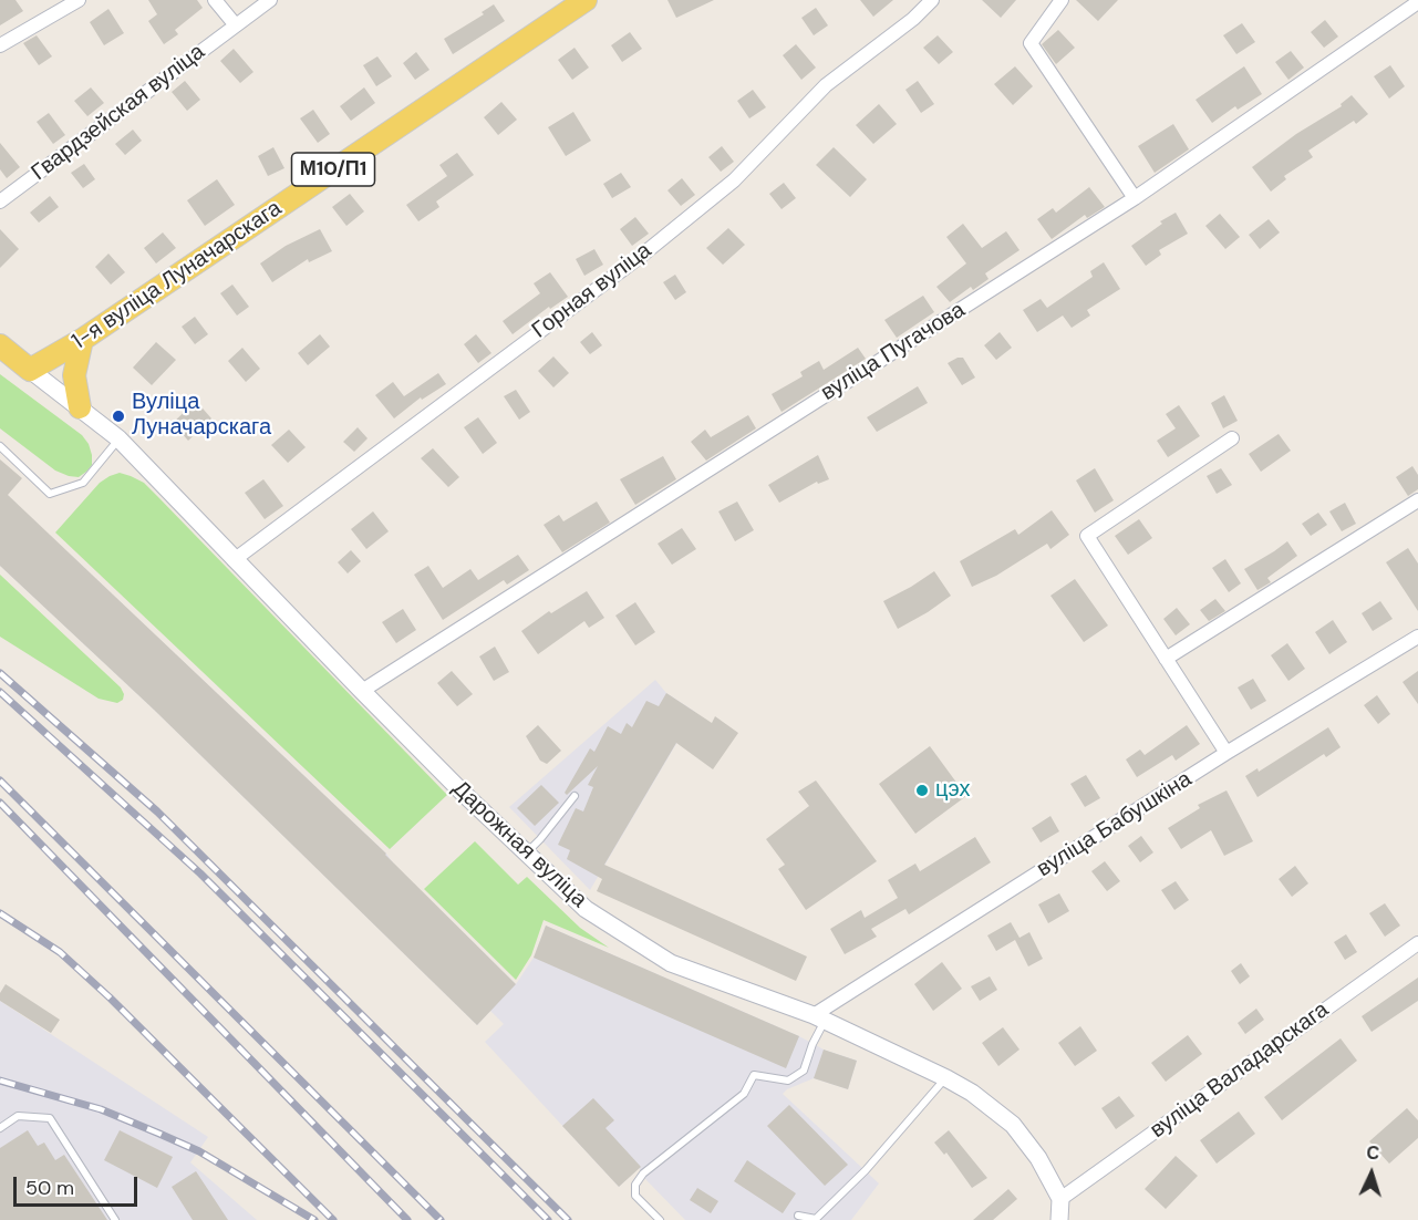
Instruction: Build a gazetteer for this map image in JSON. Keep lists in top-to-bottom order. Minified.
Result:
{"streets":{"main road":["М10/П1","1-я вуліца Луначарскага"],"street":["Гвардзейская вуліца","Горная вуліца","вуліца Пугачова","вуліца Бабушкіна","Дарожная вуліца","вуліца Валадарскага"]},"crossings":[["1-я вуліца Луначарскага","Дарожная вуліца"],["Горная вуліца","Дарожная вуліца"],["вуліца Пугачова","Дарожная вуліца"],["вуліца Бабушкіна","Дарожная вуліца"],["Дарожная вуліца","вуліца Валадарскага"]],"places":["Вуліца Луначарскага","цэх"],"scale_bar":"50 m","north":"top"}
